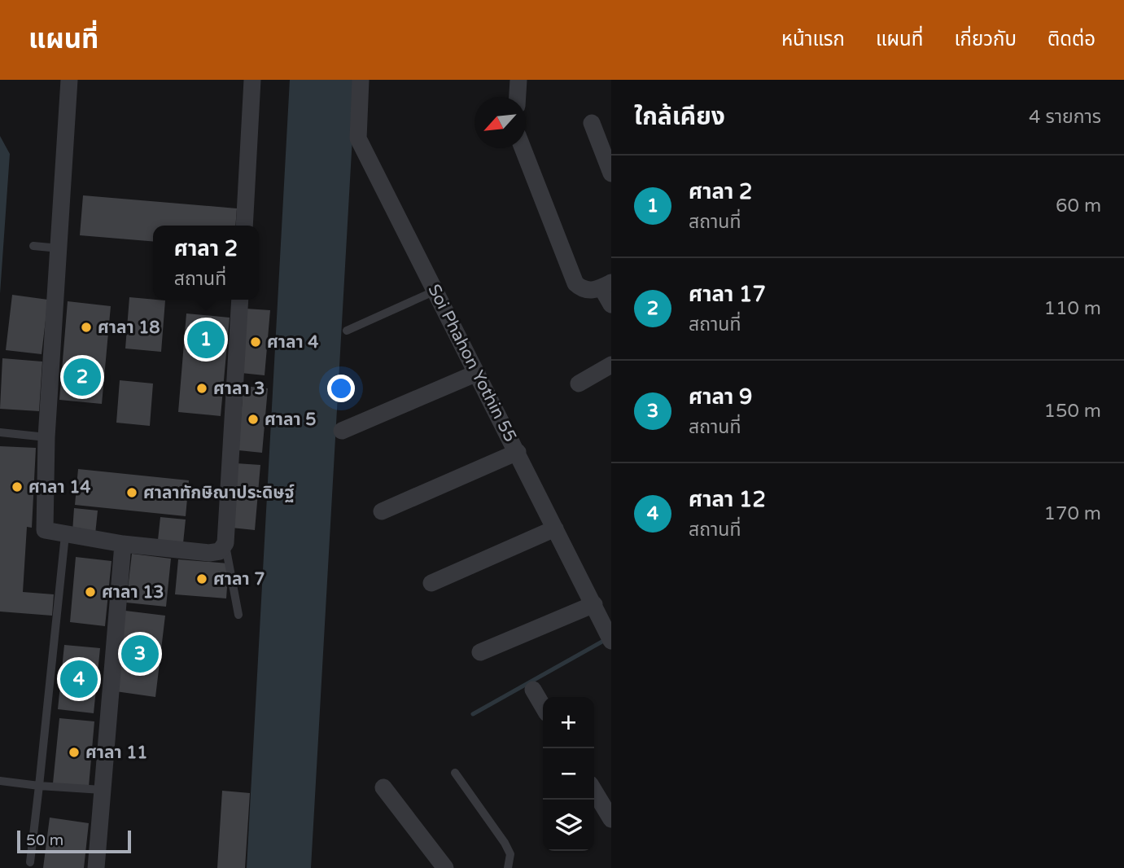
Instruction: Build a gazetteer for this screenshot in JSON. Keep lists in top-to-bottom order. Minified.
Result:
{"streets":{"street":["Soi Phahon Yothin 55"]},"places":["ศาลา 18","ศาลา 4","ศาลา 3","ศาลา 5","ศาลา 14","ศาลาทักษิณาประดิษฐ์","ศาลา 7","ศาลา 13","ศาลา 11"],"scale_bar":"50 m","north":"bottom left","page":{"header":"แผนที่","nav":["หน้าแรก","แผนที่","เกี่ยวกับ","ติดต่อ"],"heading":["ใกล้เคียง","4 รายการ"],"list":[{"mark":"1","name":"ศาลา 2","note":"สถานที่","value":"60 m"},{"mark":"2","name":"ศาลา 17","note":"สถานที่","value":"110 m"},{"mark":"3","name":"ศาลา 9","note":"สถานที่","value":"150 m"},{"mark":"4","name":"ศาลา 12","note":"สถานที่","value":"170 m"}],"popup":["ศาลา 2","สถานที่"],"pins":["1","2","3","4"],"map_buttons":["+","−"],"scale":"50 m"}}
